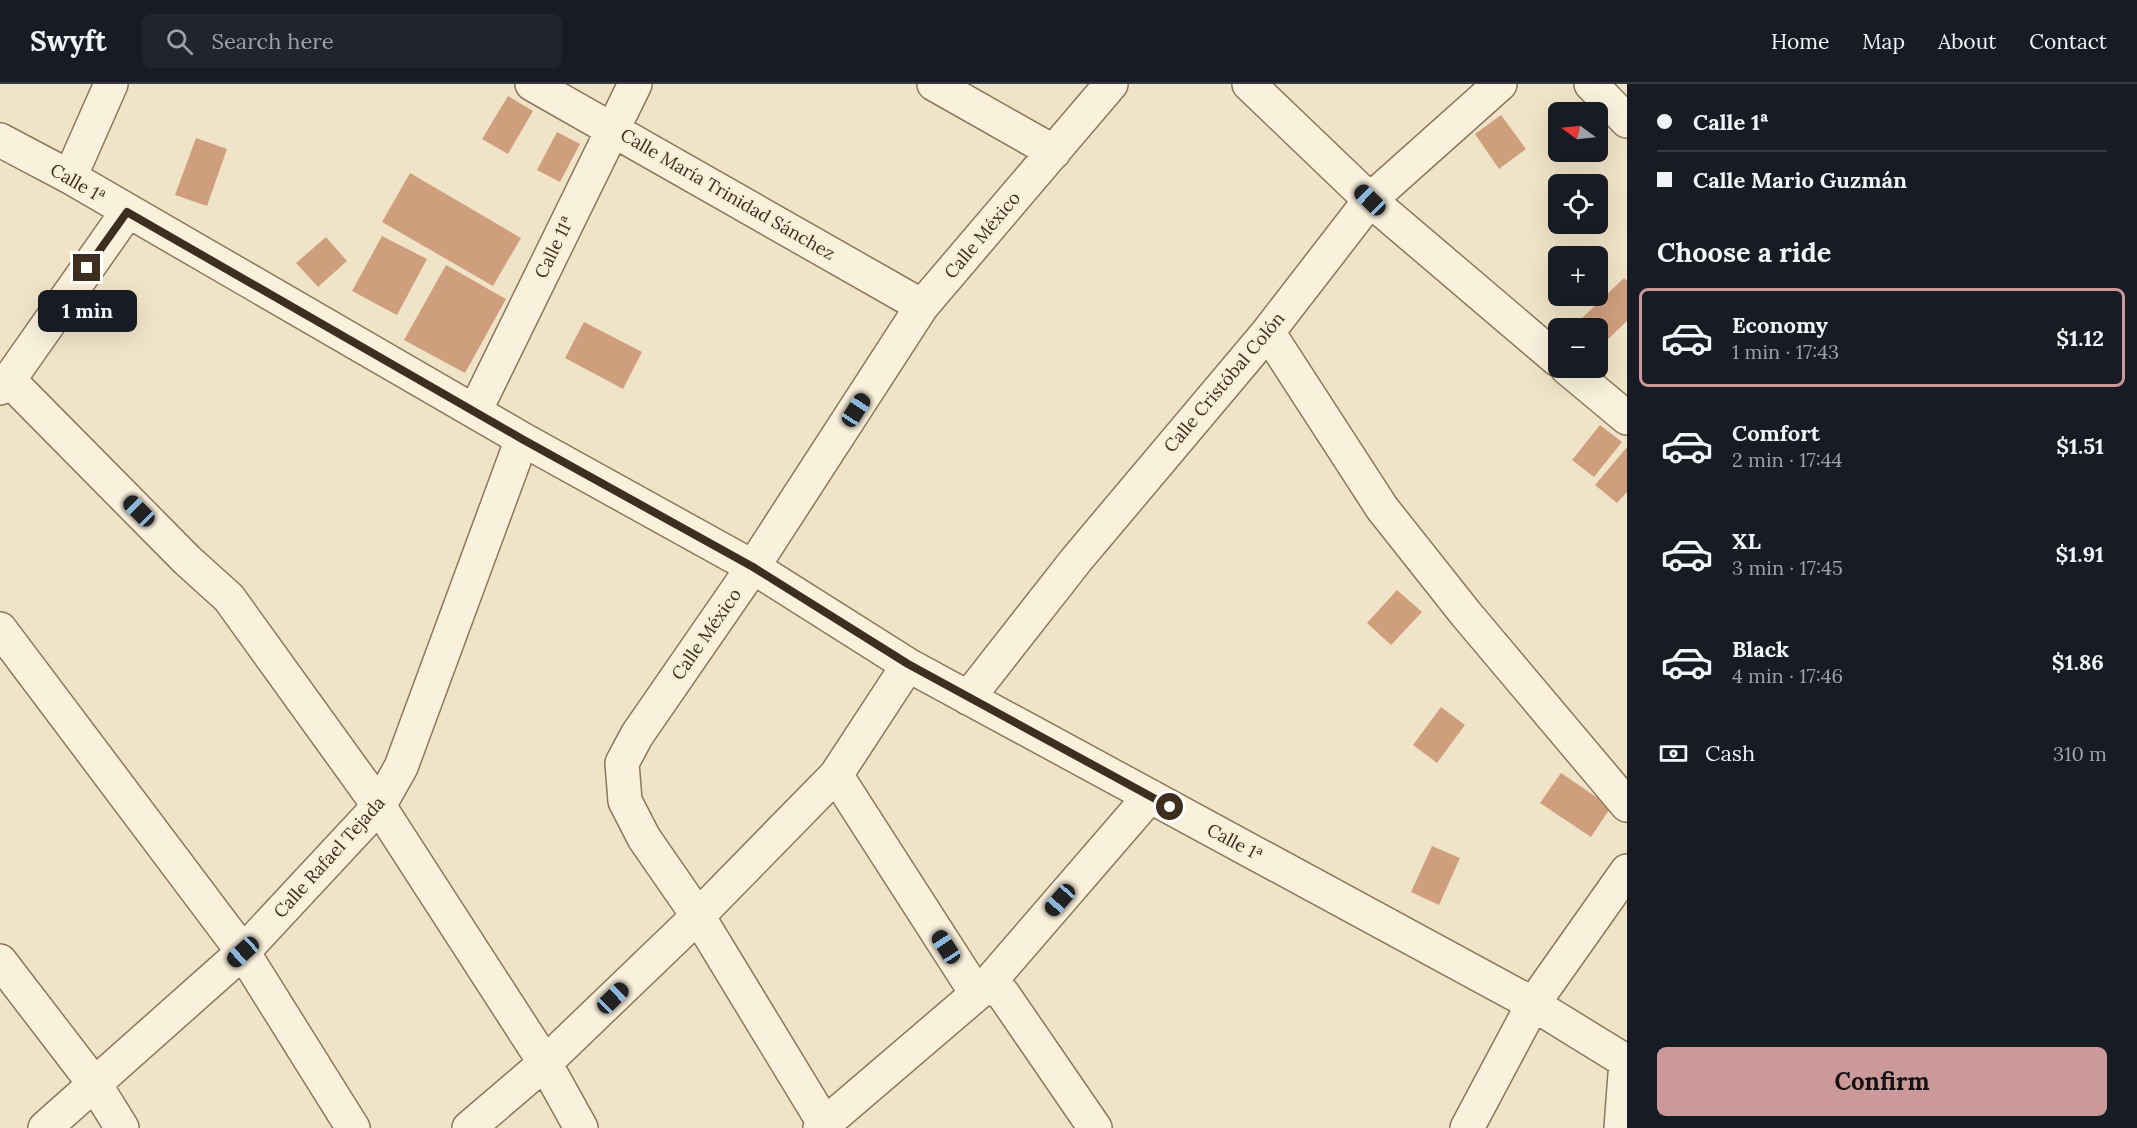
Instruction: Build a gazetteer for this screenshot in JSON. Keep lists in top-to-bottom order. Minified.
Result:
{"streets":{"street":["Calle 1ª","Calle María Trinidad Sánchez","Calle México","Calle 11ª","Calle Cristóbal Colón","Calle Rafael Tejada"]},"crossings":[["Calle 1ª","Calle México"],["Calle 1ª","Calle 11ª"],["Calle 1ª","Calle Cristóbal Colón"],["Calle 1ª","Calle Rafael Tejada"],["Calle María Trinidad Sánchez","Calle México"],["Calle María Trinidad Sánchez","Calle 11ª"]],"north":"left","page":{"header":"Swyft","search":"Search here","nav":["Home","Map","About","Contact"],"banner":["Calle 1ª","Calle Mario Guzmán"],"map_buttons":["+","−"],"heading":"Choose a ride","list":[{"name":"Economy","note":"1 min · 17:43","value":"$1.12"},{"name":"Comfort","note":"2 min · 17:44","value":"$1.51"},{"name":"XL","note":"3 min · 17:45","value":"$1.91"},{"name":"Black","note":"4 min · 17:46","value":"$1.86"}],"bubble":"1 min","pay":["Cash","310 m"],"buttons":"Confirm"}}
